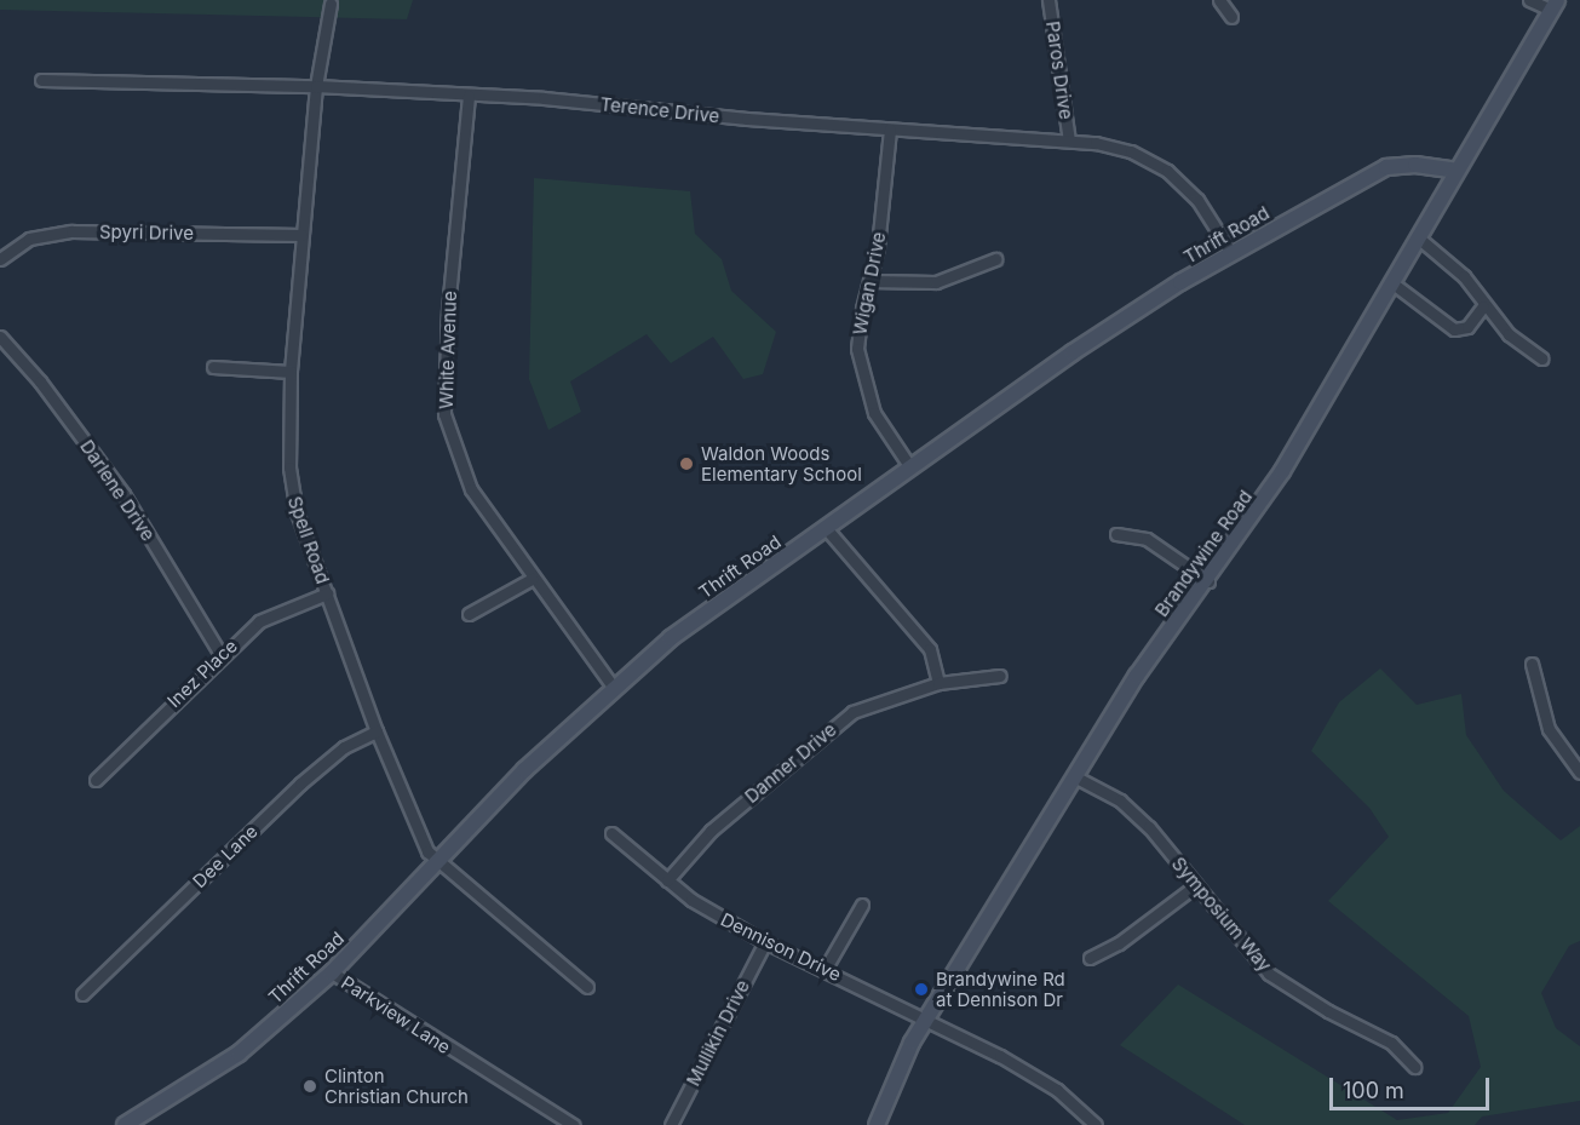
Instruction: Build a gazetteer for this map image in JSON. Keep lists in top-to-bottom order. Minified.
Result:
{"streets":{"street":["Paros Drive","Terence Drive","Spyri Drive","Thrift Road","Wigan Drive","White Avenue","Darlene Drive","Spell Road","Brandywine Road","Inez Place","Danner Drive","Dee Lane","Symposium Way","Dennison Drive","Parkview Lane","Mullikin Drive"]},"crossings":[["Paros Drive","Terence Drive"],["Terence Drive","Thrift Road"],["Terence Drive","Wigan Drive"],["Terence Drive","White Avenue"],["Terence Drive","Spell Road"],["Spyri Drive","Spell Road"],["Thrift Road","Wigan Drive"],["Thrift Road","White Avenue"],["Thrift Road","Spell Road"],["Thrift Road","Brandywine Road"],["Thrift Road","Parkview Lane"],["Darlene Drive","Inez Place"],["Spell Road","Inez Place"],["Spell Road","Dee Lane"],["Brandywine Road","Symposium Way"],["Brandywine Road","Dennison Drive"],["Danner Drive","Dennison Drive"],["Dennison Drive","Mullikin Drive"]],"places":["Waldon Woods Elementary School","Brandywine Rd at Dennison Dr","Clinton Christian Church"],"scale_bar":"100 m"}
